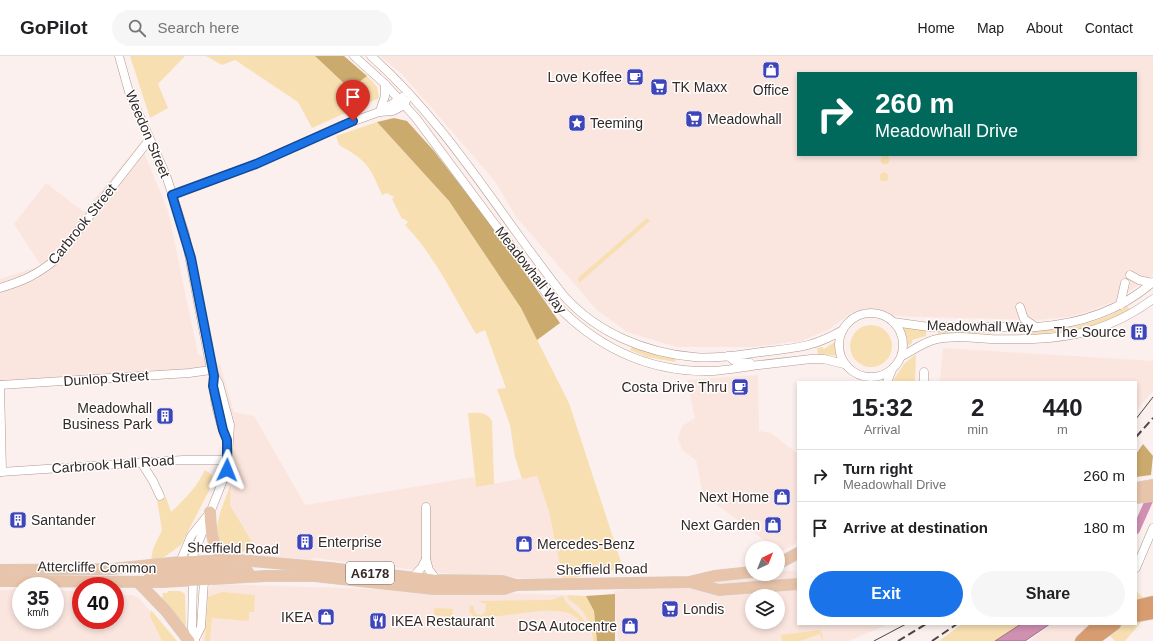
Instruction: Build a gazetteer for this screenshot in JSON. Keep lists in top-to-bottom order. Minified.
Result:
{"streets":{"main road":["Sheffield Road","Attercliffe Common","A6178"],"street":["Weedon Street","Carbrook Street","Meadowhall Way","Dunlop Street","Carbrook Hall Road"]},"crossings":[["Weedon Street","Carbrook Street"],["Weedon Street","Dunlop Street"],["Weedon Street","Carbrook Hall Road"],["Weedon Street","Sheffield Road"],["Weedon Street","Attercliffe Common"],["Sheffield Road","Attercliffe Common"],["Sheffield Road","A6178"]],"places":{"shop":["Office","Next Home","Next Garden","Mercedes-Benz","IKEA","DSA Autocentre"],"cafe":["Love Koffee","Costa Drive Thru"],"supermarket":["TK Maxx","Meadowhall","Londis"],"place":["Teeming"],"building":["The Source","Meadowhall Business Park","Santander","Enterprise"],"restaurant":["IKEA Restaurant"]},"north":"top right","page":{"header":"GoPilot","search":"Search here","nav":["Home","Map","About","Contact"],"turn":["260 m","Meadowhall Drive"],"eta":["15:32","Arrival","2","min","440","m"],"list":[{"name":"Turn right","note":"Meadowhall Drive","value":"260 m"},{"name":"Arrive at destination","value":"180 m"}],"buttons":["Exit","Share"],"speed":"35 km/h","limit":"40"}}
